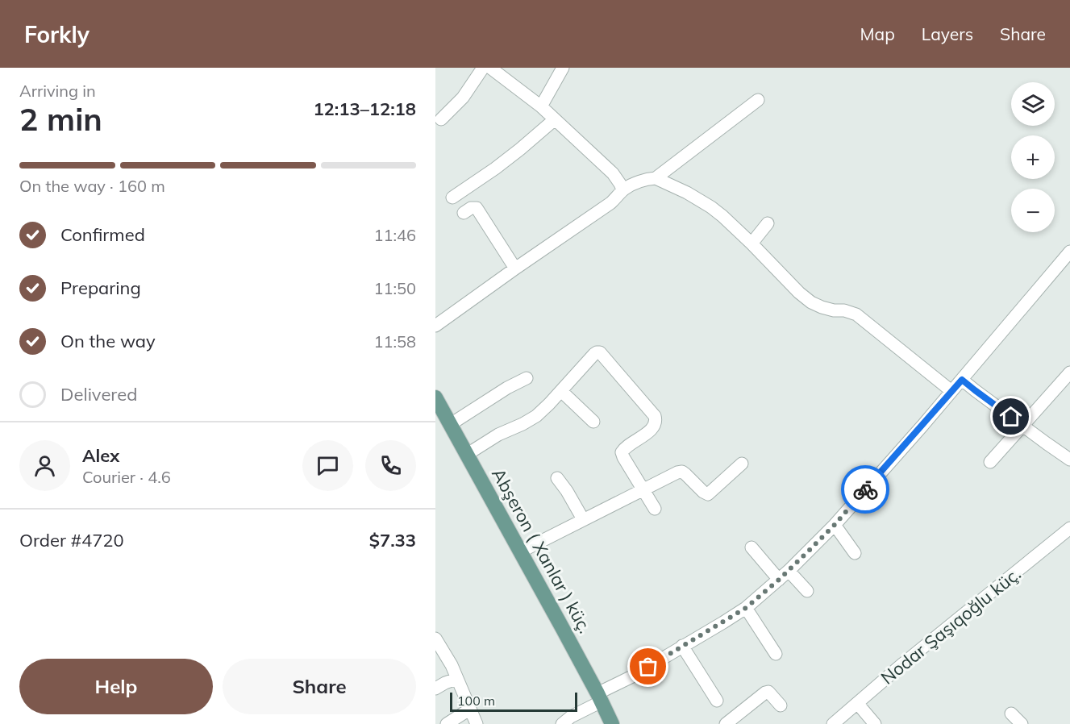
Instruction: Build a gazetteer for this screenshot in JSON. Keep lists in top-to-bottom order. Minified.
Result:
{"streets":{"main road":["Abşeron ( Xanlar ) küç."],"street":["Nodar Şaşıqoğlu küç."]},"scale_bar":"100 m","page":{"header":"Forkly","nav":["Map","Layers","Share"],"heading":["2 min","Arriving in","12:13–12:18"],"panel":["Alex","Courier · 4.6","Order #4720","$7.33"],"map_buttons":["+","−"],"bar":"On the way · 160 m","list":[["Confirmed","11:46"],["Preparing","11:50"],["On the way","11:58"],"Delivered"],"buttons":["Help","Share"],"scale":"100 m"}}
